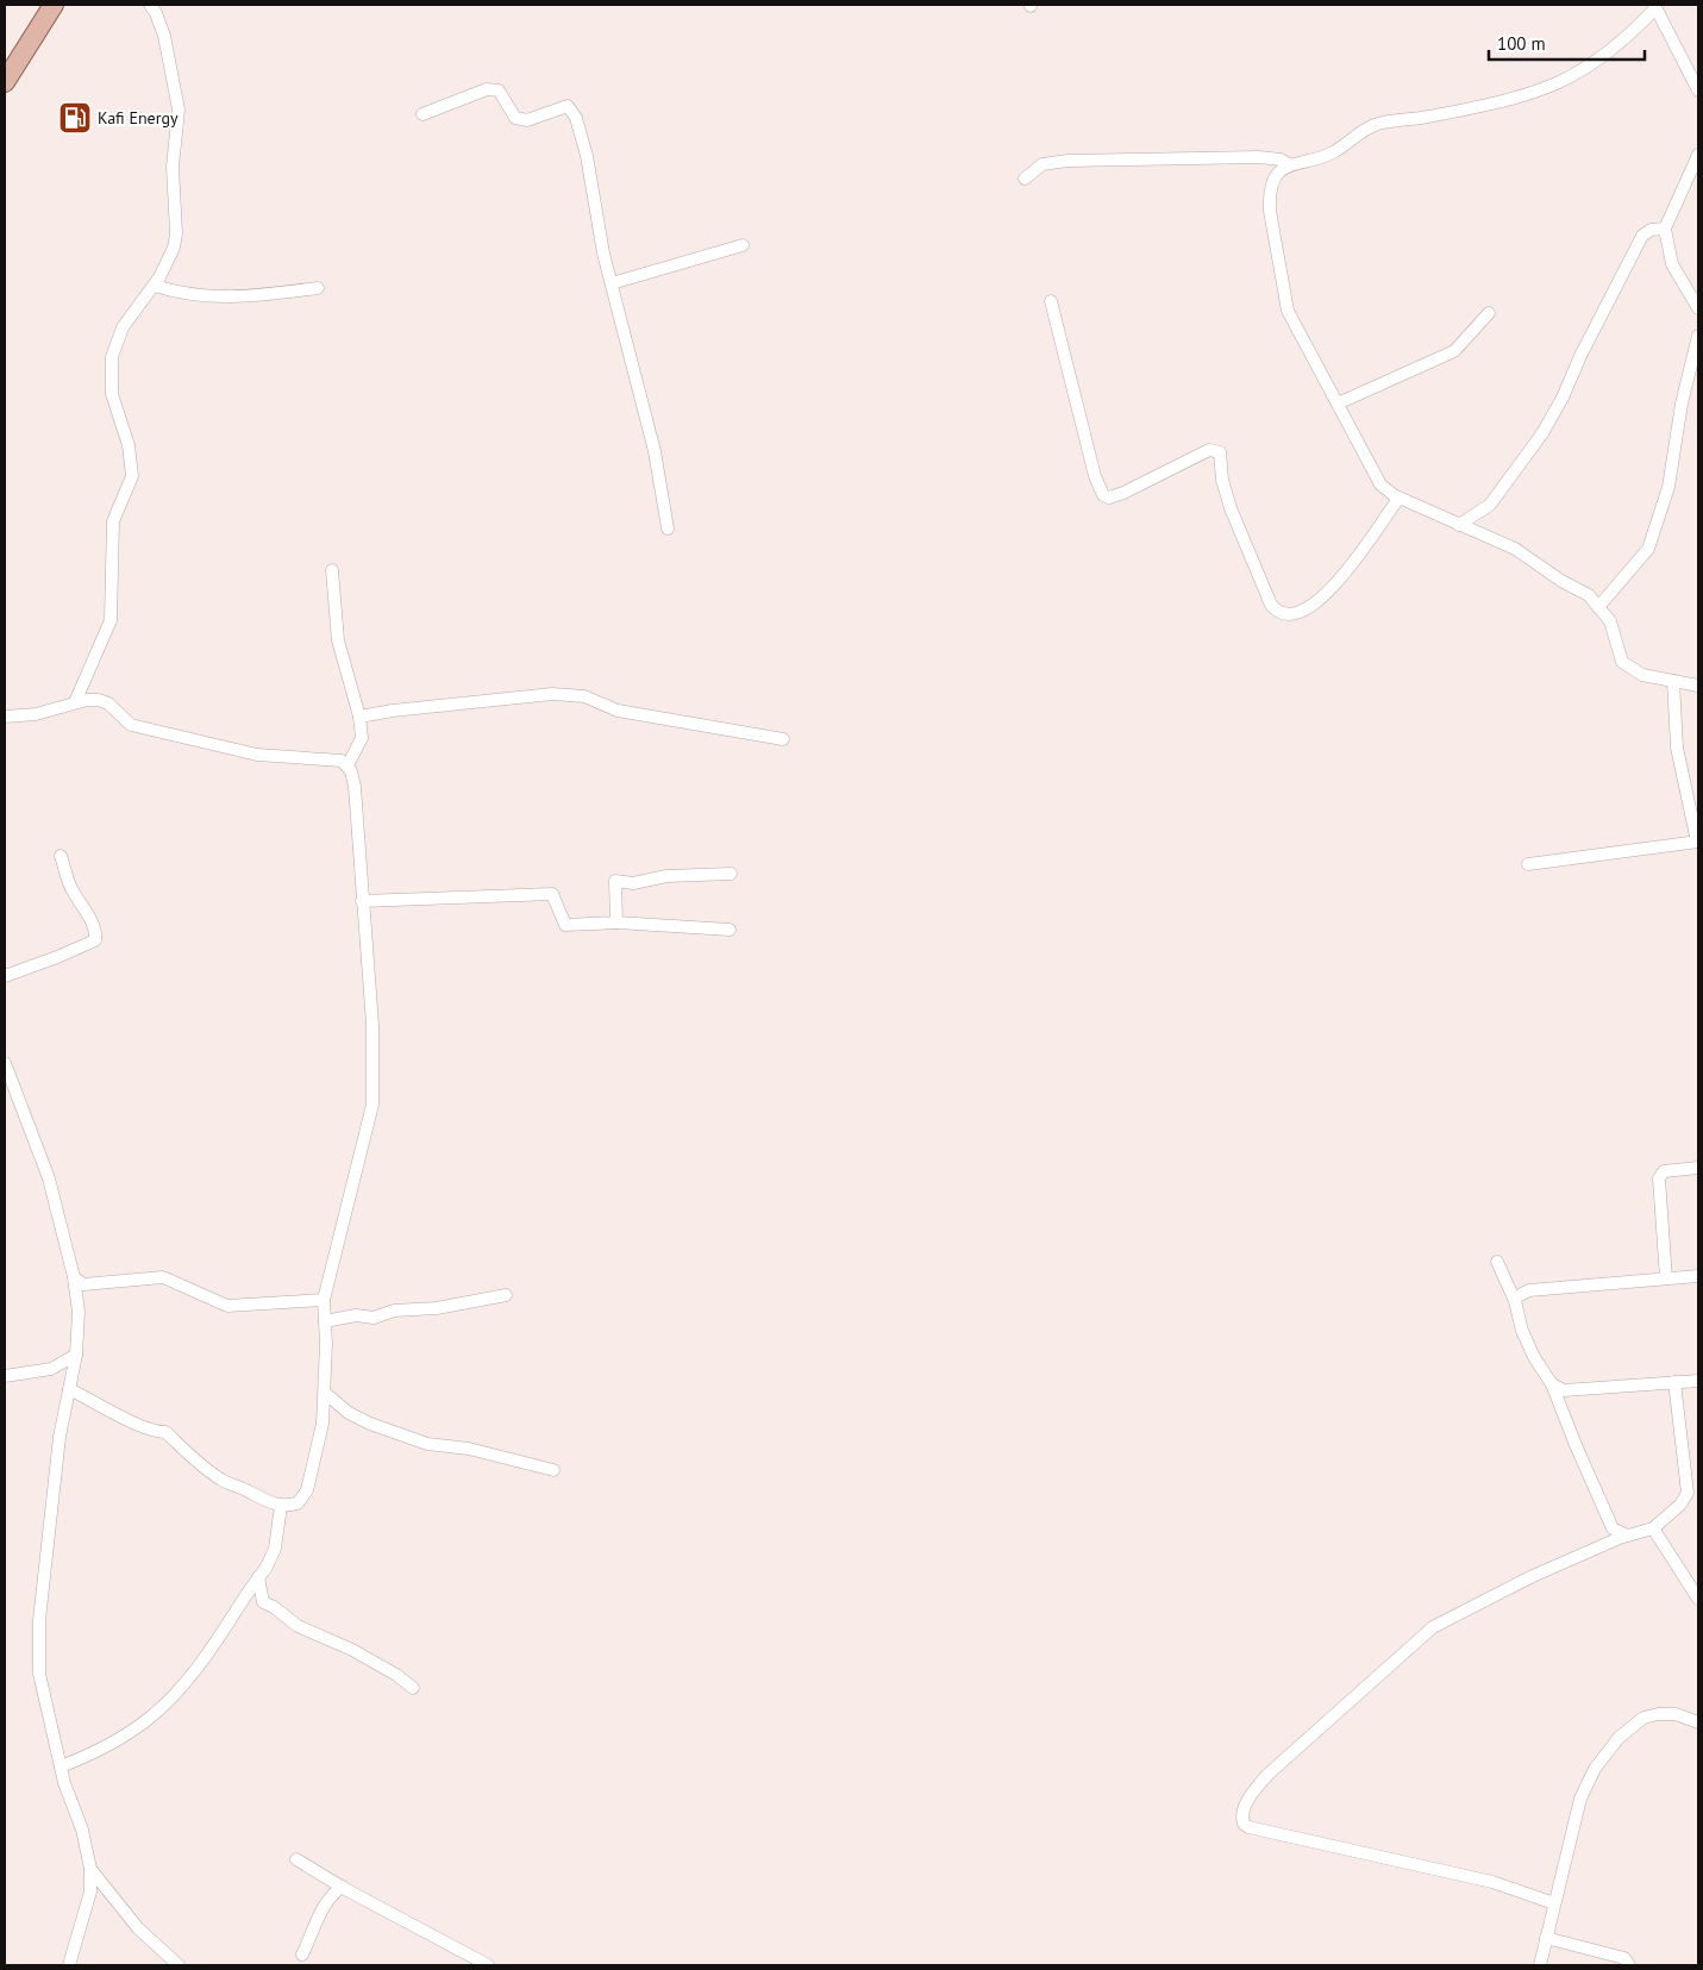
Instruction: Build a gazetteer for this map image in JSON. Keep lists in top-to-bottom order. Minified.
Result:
{"places":{"fuel station":["Kafi Energy"]},"scale_bar":"100 m"}
